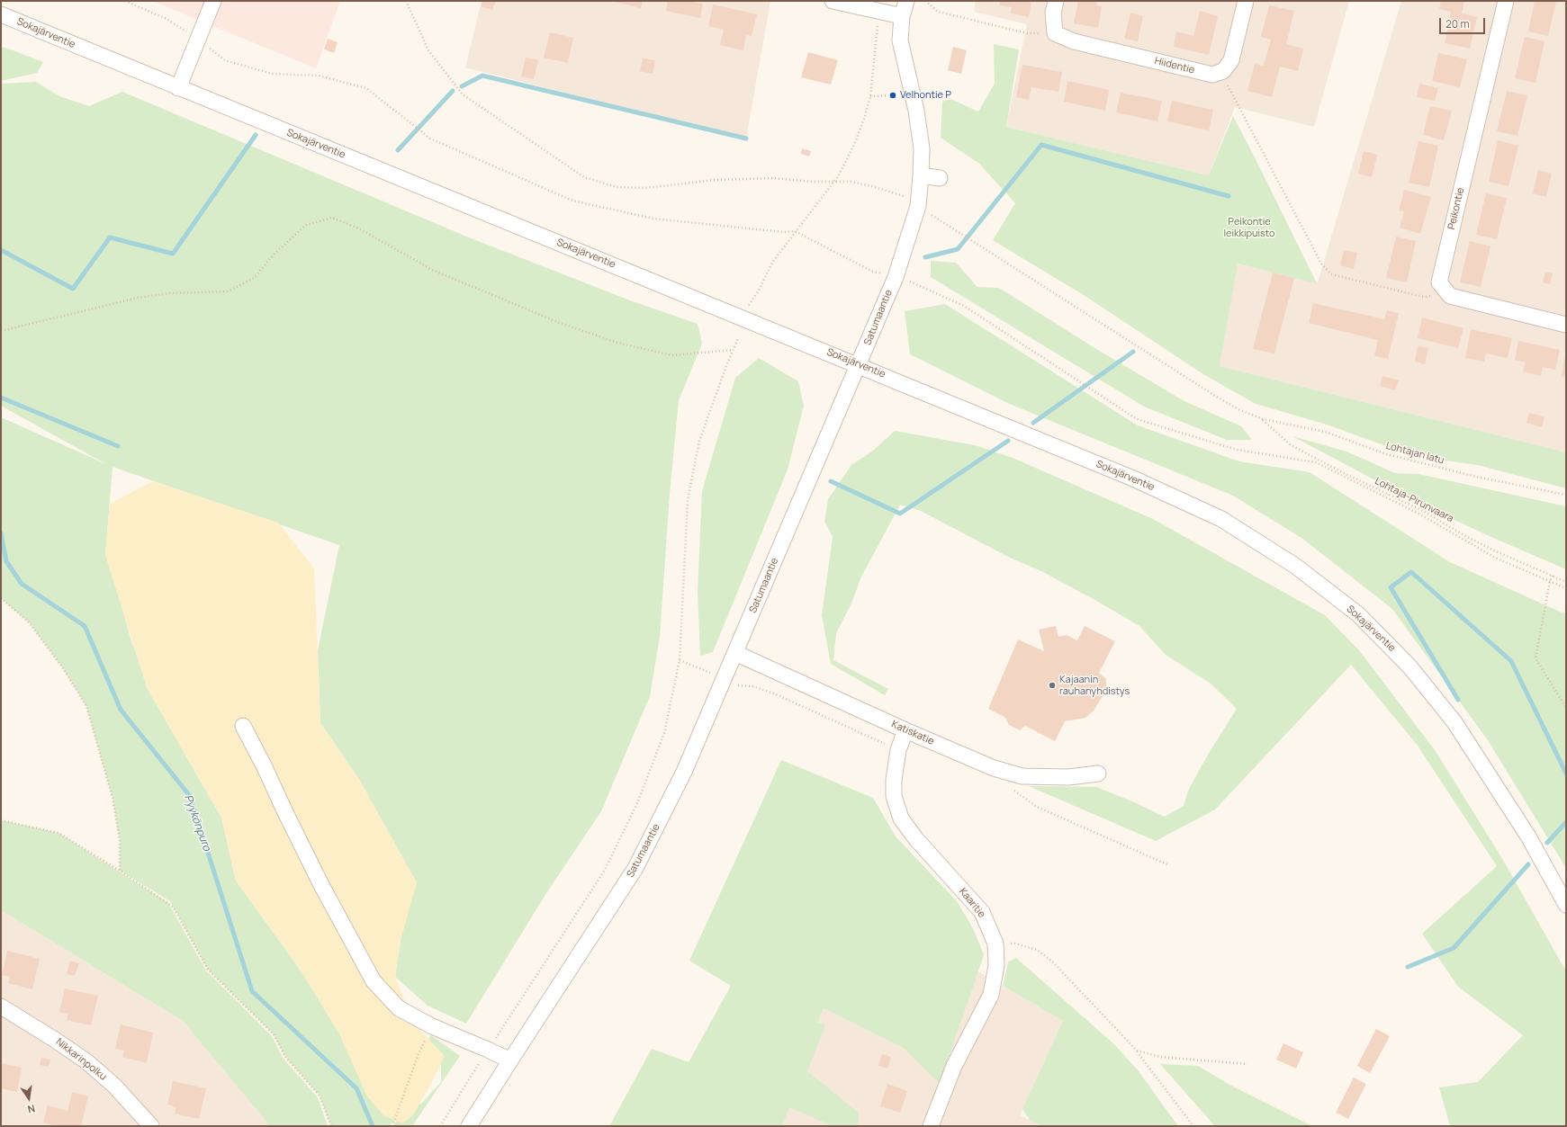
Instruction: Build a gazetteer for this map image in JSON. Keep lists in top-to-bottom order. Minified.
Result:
{"streets":{"street":["Sokajärventie","Hiidentie","Peikontie","Satumaantie","Katiskatie","Kaaritie","Nikkarinpolku"],"path":["Lohtajan latu","Lohtaja-Pirunvaara"]},"crossings":[["Sokajärventie","Satumaantie"],["Satumaantie","Katiskatie"],["Lohtajan latu","Lohtaja-Pirunvaara"],["Katiskatie","Kaaritie"]],"water":["Pyykönpuro"],"parks":["Peikontie leikkipuisto"],"places":["Velhontie P","Kajaanin rauhanyhdistys"],"scale_bar":"20 m","north":"bottom"}
